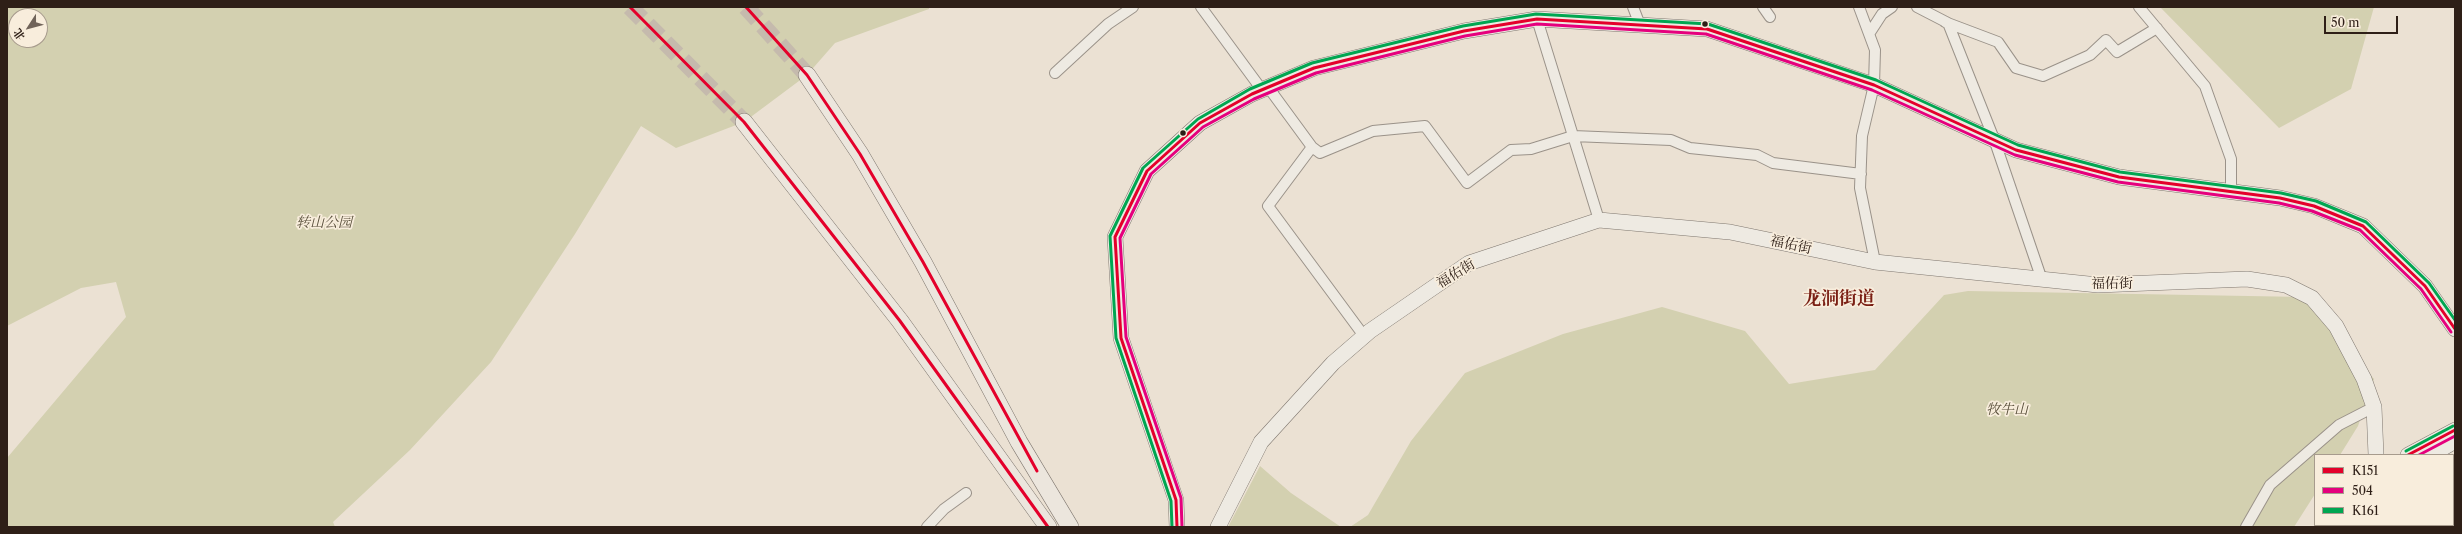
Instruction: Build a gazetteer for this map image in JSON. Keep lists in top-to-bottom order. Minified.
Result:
{"streets":{"street":["福佑街"]},"districts":["龙洞街道"],"parks":["转山公园","牧牛山"],"lines":["transit line K151","transit line K161","transit line 504"],"legend":["K151","504","K161"],"scale_bar":"50 m","north":"bottom left"}
